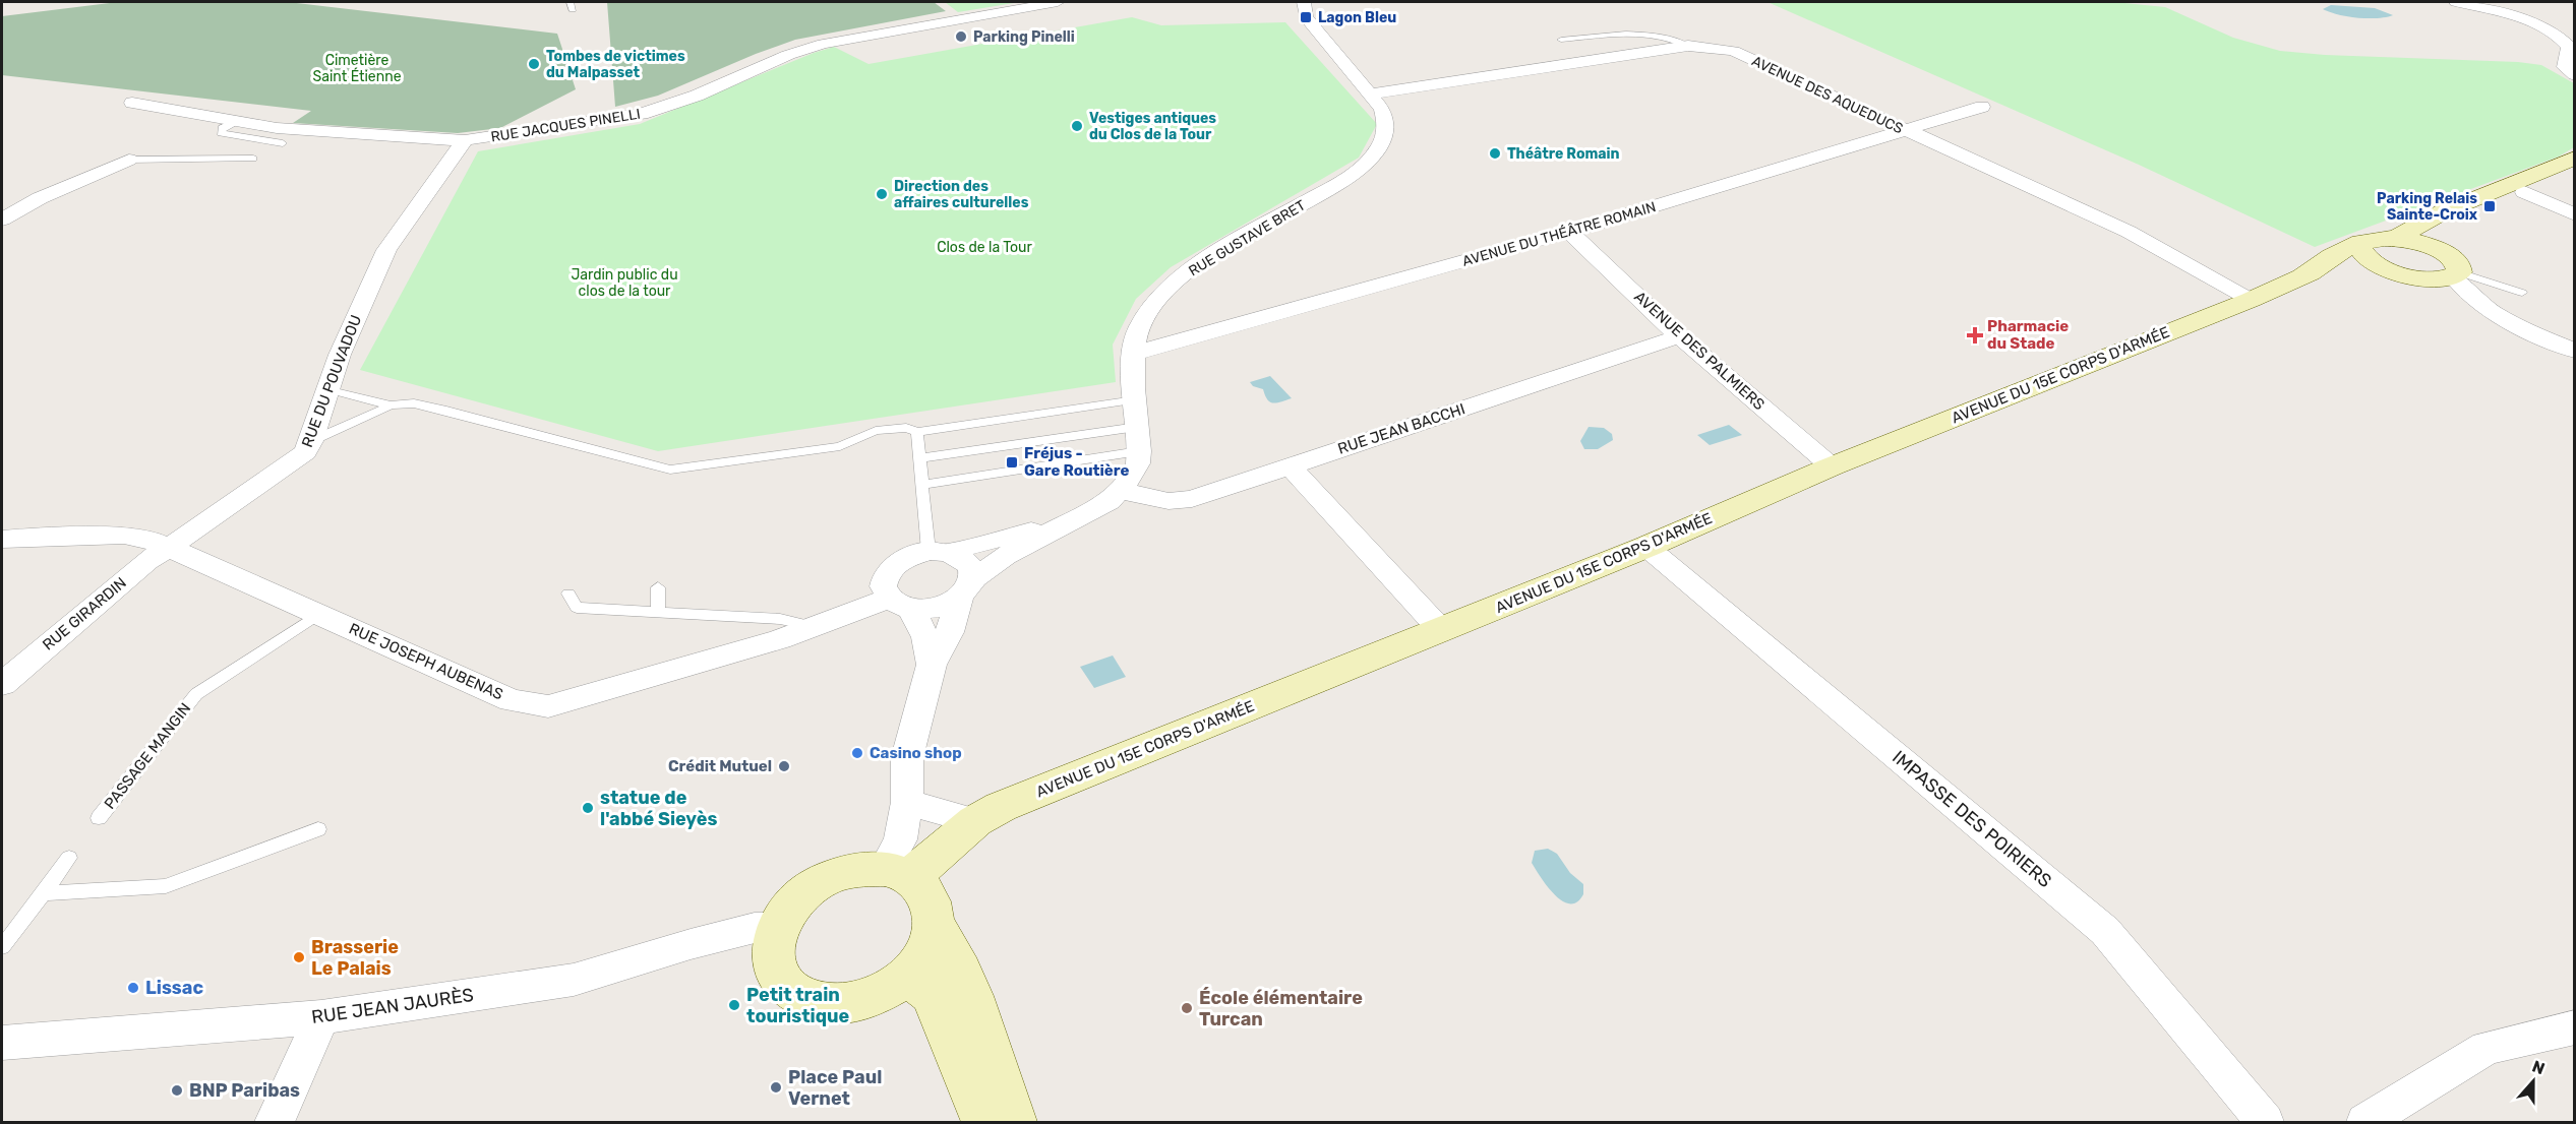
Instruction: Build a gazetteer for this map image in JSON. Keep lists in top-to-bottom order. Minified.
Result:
{"streets":{"main road":["AVENUE DU 15E CORPS D'ARMÉE"],"street":["AVENUE DES AQUEDUCS","RUE JACQUES PINELLI","AVENUE DU THÉÂTRE ROMAIN","RUE GUSTAVE BRET","AVENUE DES PALMIERS","RUE DU POUVADOU","RUE JEAN BACCHI","RUE GIRARDIN","RUE JOSEPH AUBENAS","IMPASSE DES POIRIERS","RUE JEAN JAURÈS"],"lane":["PASSAGE MANGIN"]},"crossings":[["AVENUE DES AQUEDUCS","AVENUE DU THÉÂTRE ROMAIN"],["AVENUE DES AQUEDUCS","RUE GUSTAVE BRET"],["AVENUE DES AQUEDUCS","AVENUE DU 15E CORPS D'ARMÉE"],["RUE JACQUES PINELLI","RUE DU POUVADOU"],["AVENUE DU THÉÂTRE ROMAIN","RUE GUSTAVE BRET"],["AVENUE DU THÉÂTRE ROMAIN","AVENUE DES PALMIERS"],["RUE GUSTAVE BRET","RUE JEAN BACCHI"],["RUE GUSTAVE BRET","RUE JOSEPH AUBENAS"],["AVENUE DES PALMIERS","AVENUE DU 15E CORPS D'ARMÉE"],["AVENUE DES PALMIERS","RUE JEAN BACCHI"],["AVENUE DU 15E CORPS D'ARMÉE","IMPASSE DES POIRIERS"],["AVENUE DU 15E CORPS D'ARMÉE","RUE JEAN JAURÈS"],["RUE DU POUVADOU","RUE GIRARDIN"],["RUE DU POUVADOU","RUE JOSEPH AUBENAS"],["RUE GIRARDIN","RUE JOSEPH AUBENAS"],["RUE JOSEPH AUBENAS","PASSAGE MANGIN"]],"parks":["Cimetière Saint Étienne","Clos de la Tour","Jardin public du clos de la tour"],"places":{"transit":["Lagon Bleu","Parking Relais Sainte-Croix","Fréjus - Gare Routière"],"other":["Parking Pinelli","Tombes de victimes du Malpasset","Vestiges antiques du Clos de la Tour","Théâtre Romain","Direction des affaires culturelles","Casino shop","Crédit Mutuel","statue de l'abbé Sieyès","Brasserie Le Palais","Lissac","Petit train touristique","École élémentaire Turcan","Place Paul Vernet","BNP Paribas"],"health":["Pharmacie du Stade"]},"north":"top"}
